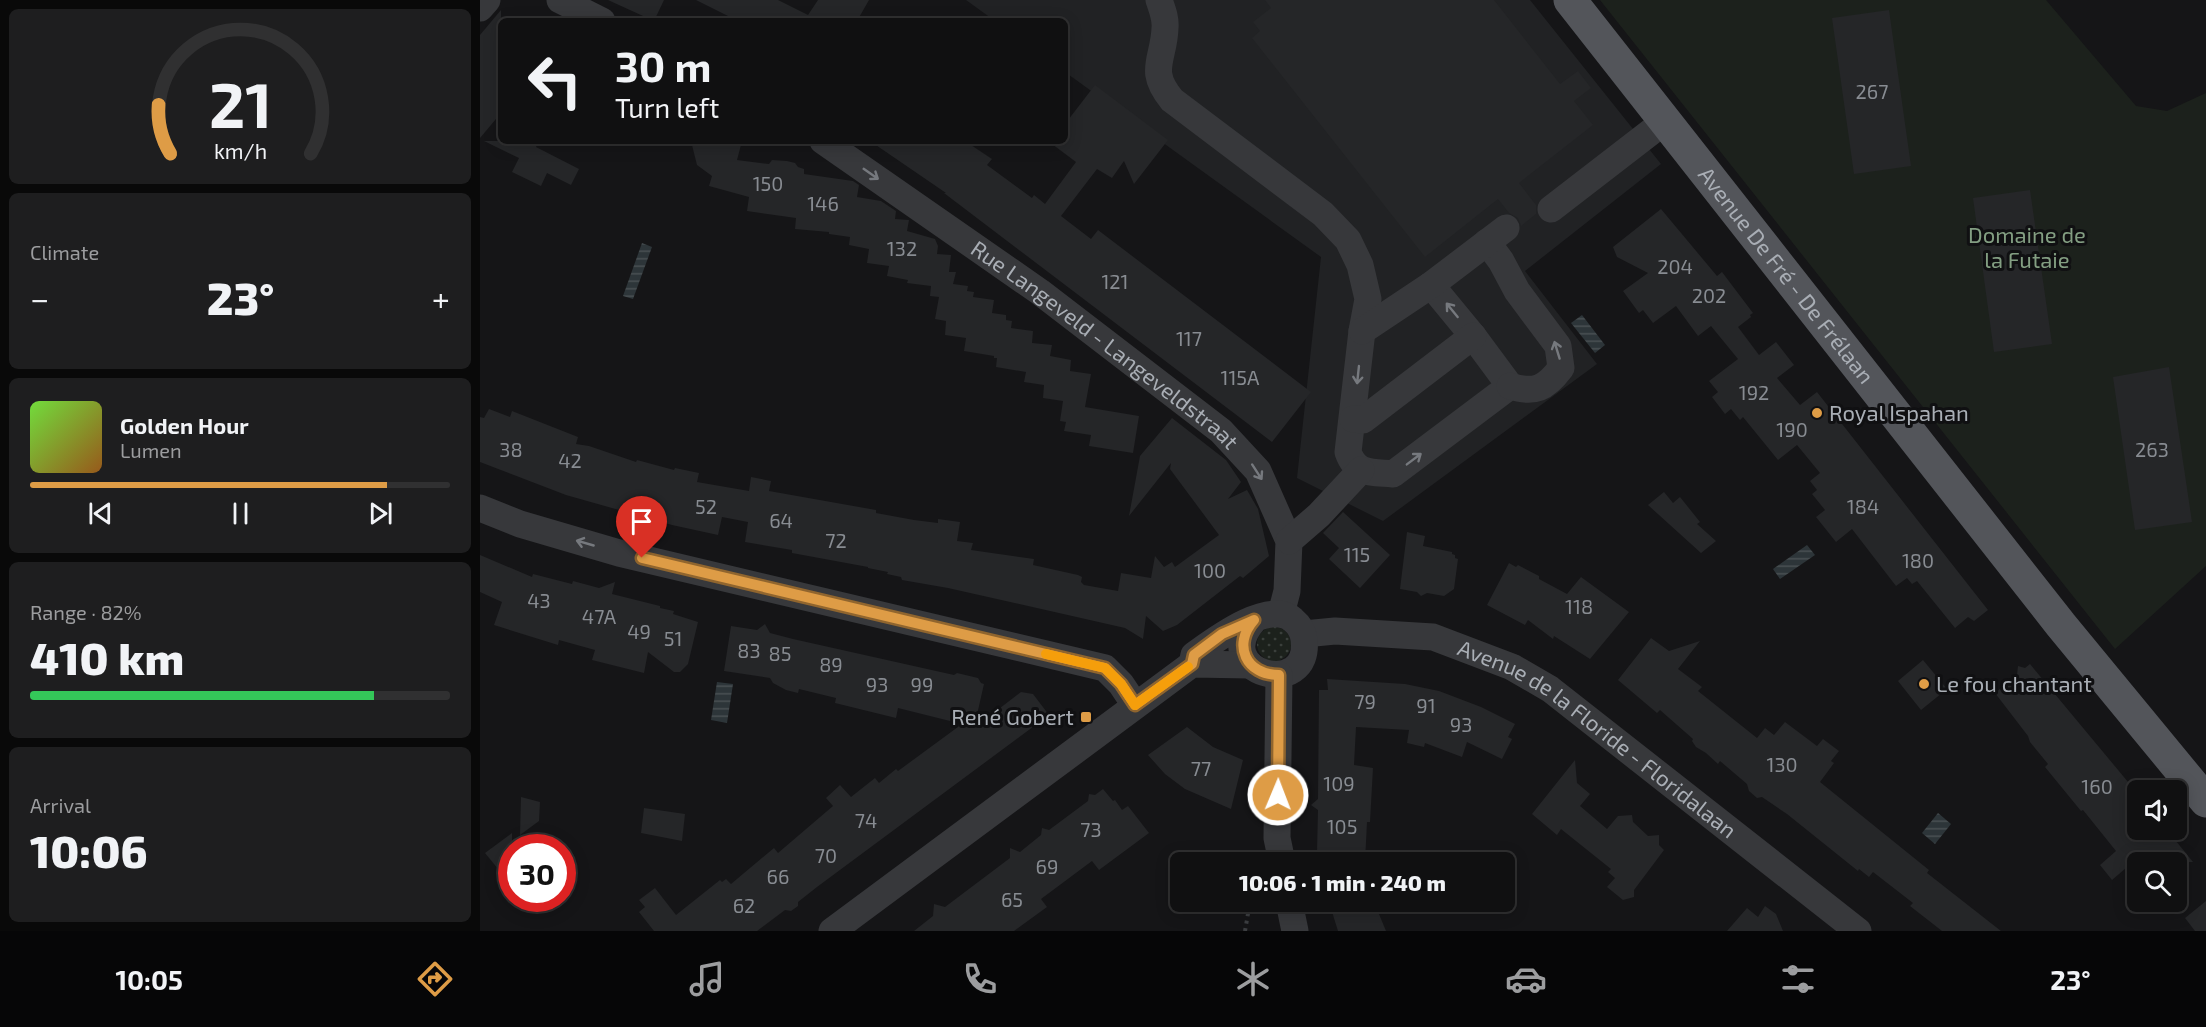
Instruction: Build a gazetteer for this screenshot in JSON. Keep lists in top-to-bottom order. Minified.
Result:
{"streets":{"main road":["Avenue De Fré - De Frélaan"],"street":["Rue Langeveld - Langeveldstraat","Avenue de la Floride - Floridalaan"]},"crossings":[["Rue Langeveld - Langeveldstraat","Avenue de la Floride - Floridalaan"]],"one_way":["Rue Langeveld - Langeveldstraat"],"parks":["Domaine de la Futaie"],"places":{"other":["Royal Ispahan","Le fou chantant"],"transit":["René Gobert"]},"house_numbers":["267","150","146","132","204","121","202","117","115A","192","190","38","263","42","52","184","64","72","115","180","100","43","118","47A","49","51","83","85","89","93","99","79","91","93","130","77","109","160","74","105","73","70","69","66","65","62"],"page":{"turn":["30 m","Turn left"],"tile":["Climate",["Range · 82%","410 km"],["Arrival","10:06"]],"heat":["−","23°","+"],"song":["Golden Hour","Lumen"],"limit":"30","trip":"10:06 · 1 min · 240 m","tabs":["10:05","23°"],"gauge":["21","km/h"]}}
